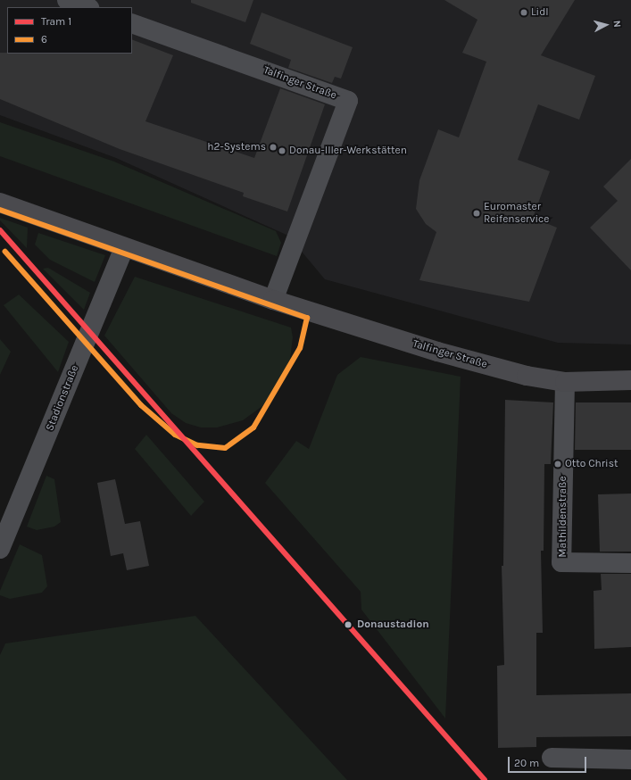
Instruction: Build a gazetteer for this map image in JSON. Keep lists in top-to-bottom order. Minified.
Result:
{"streets":{"street":["Talfinger Straße","Stadionstraße","Mathildenstraße"]},"crossings":[["Talfinger Straße","Stadionstraße"],["Talfinger Straße","Mathildenstraße"]],"places":["Lidl","h2-Systems","Donau-Iller-Werkstätten","Euromaster Reifenservice","Otto Christ","Donaustadion"],"lines":["transit line 6","tram line 1"],"legend":["Tram 1","6"],"scale_bar":"20 m","north":"right"}
